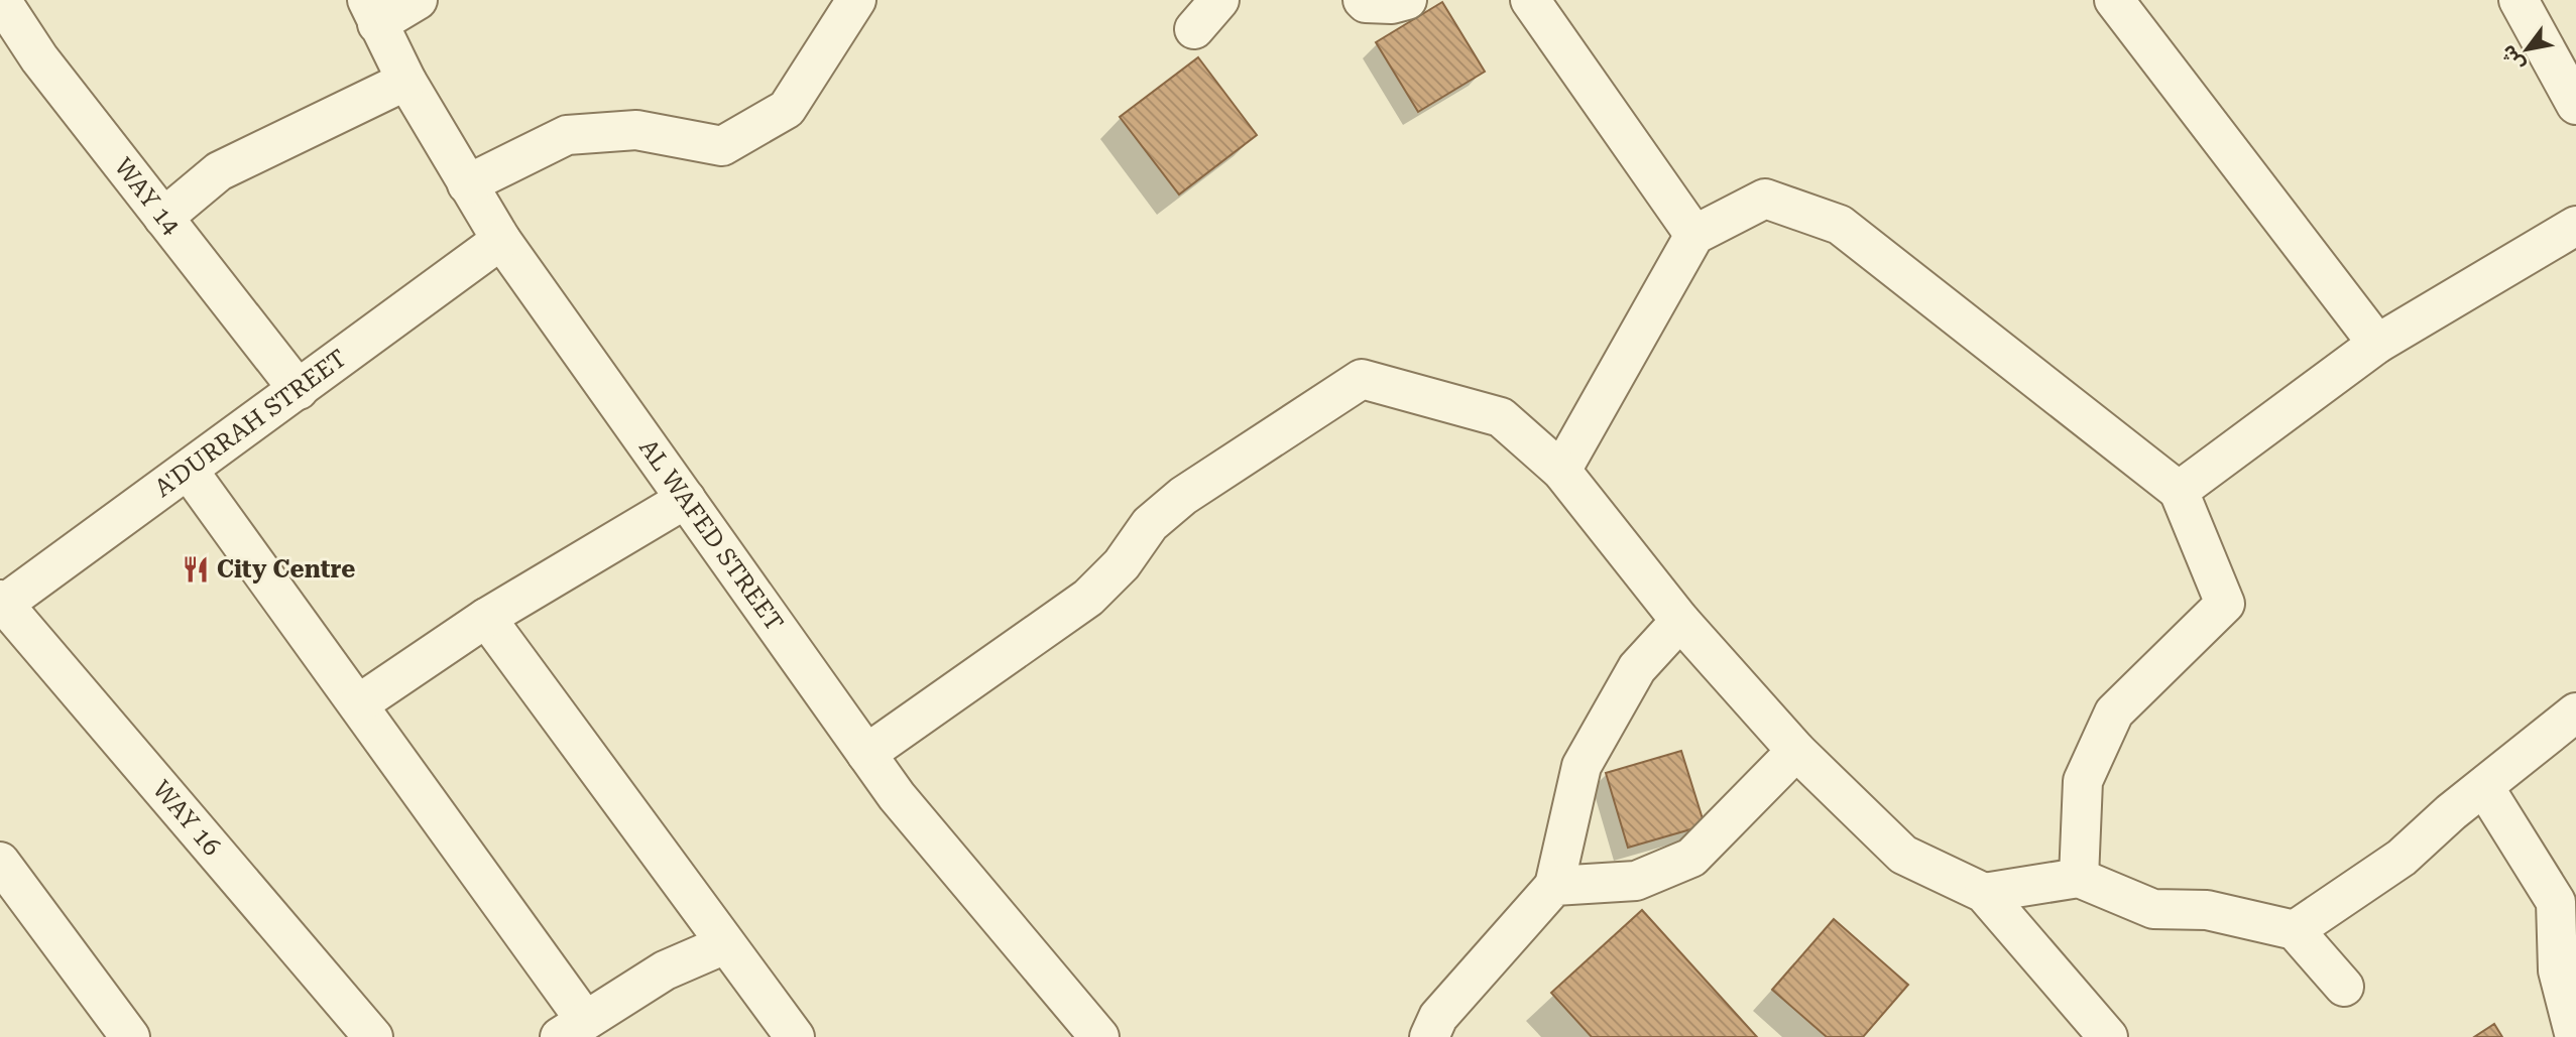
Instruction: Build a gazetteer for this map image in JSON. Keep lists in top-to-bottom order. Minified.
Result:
{"streets":{"street":["WAY 14","A'DURRAH STREET","AL WAFED STREET","WAY 16"]},"crossings":[["WAY 14","A'DURRAH STREET"],["A'DURRAH STREET","AL WAFED STREET"],["A'DURRAH STREET","WAY 16"]],"places":{"restaurant":["City Centre"]},"north":"bottom left"}
